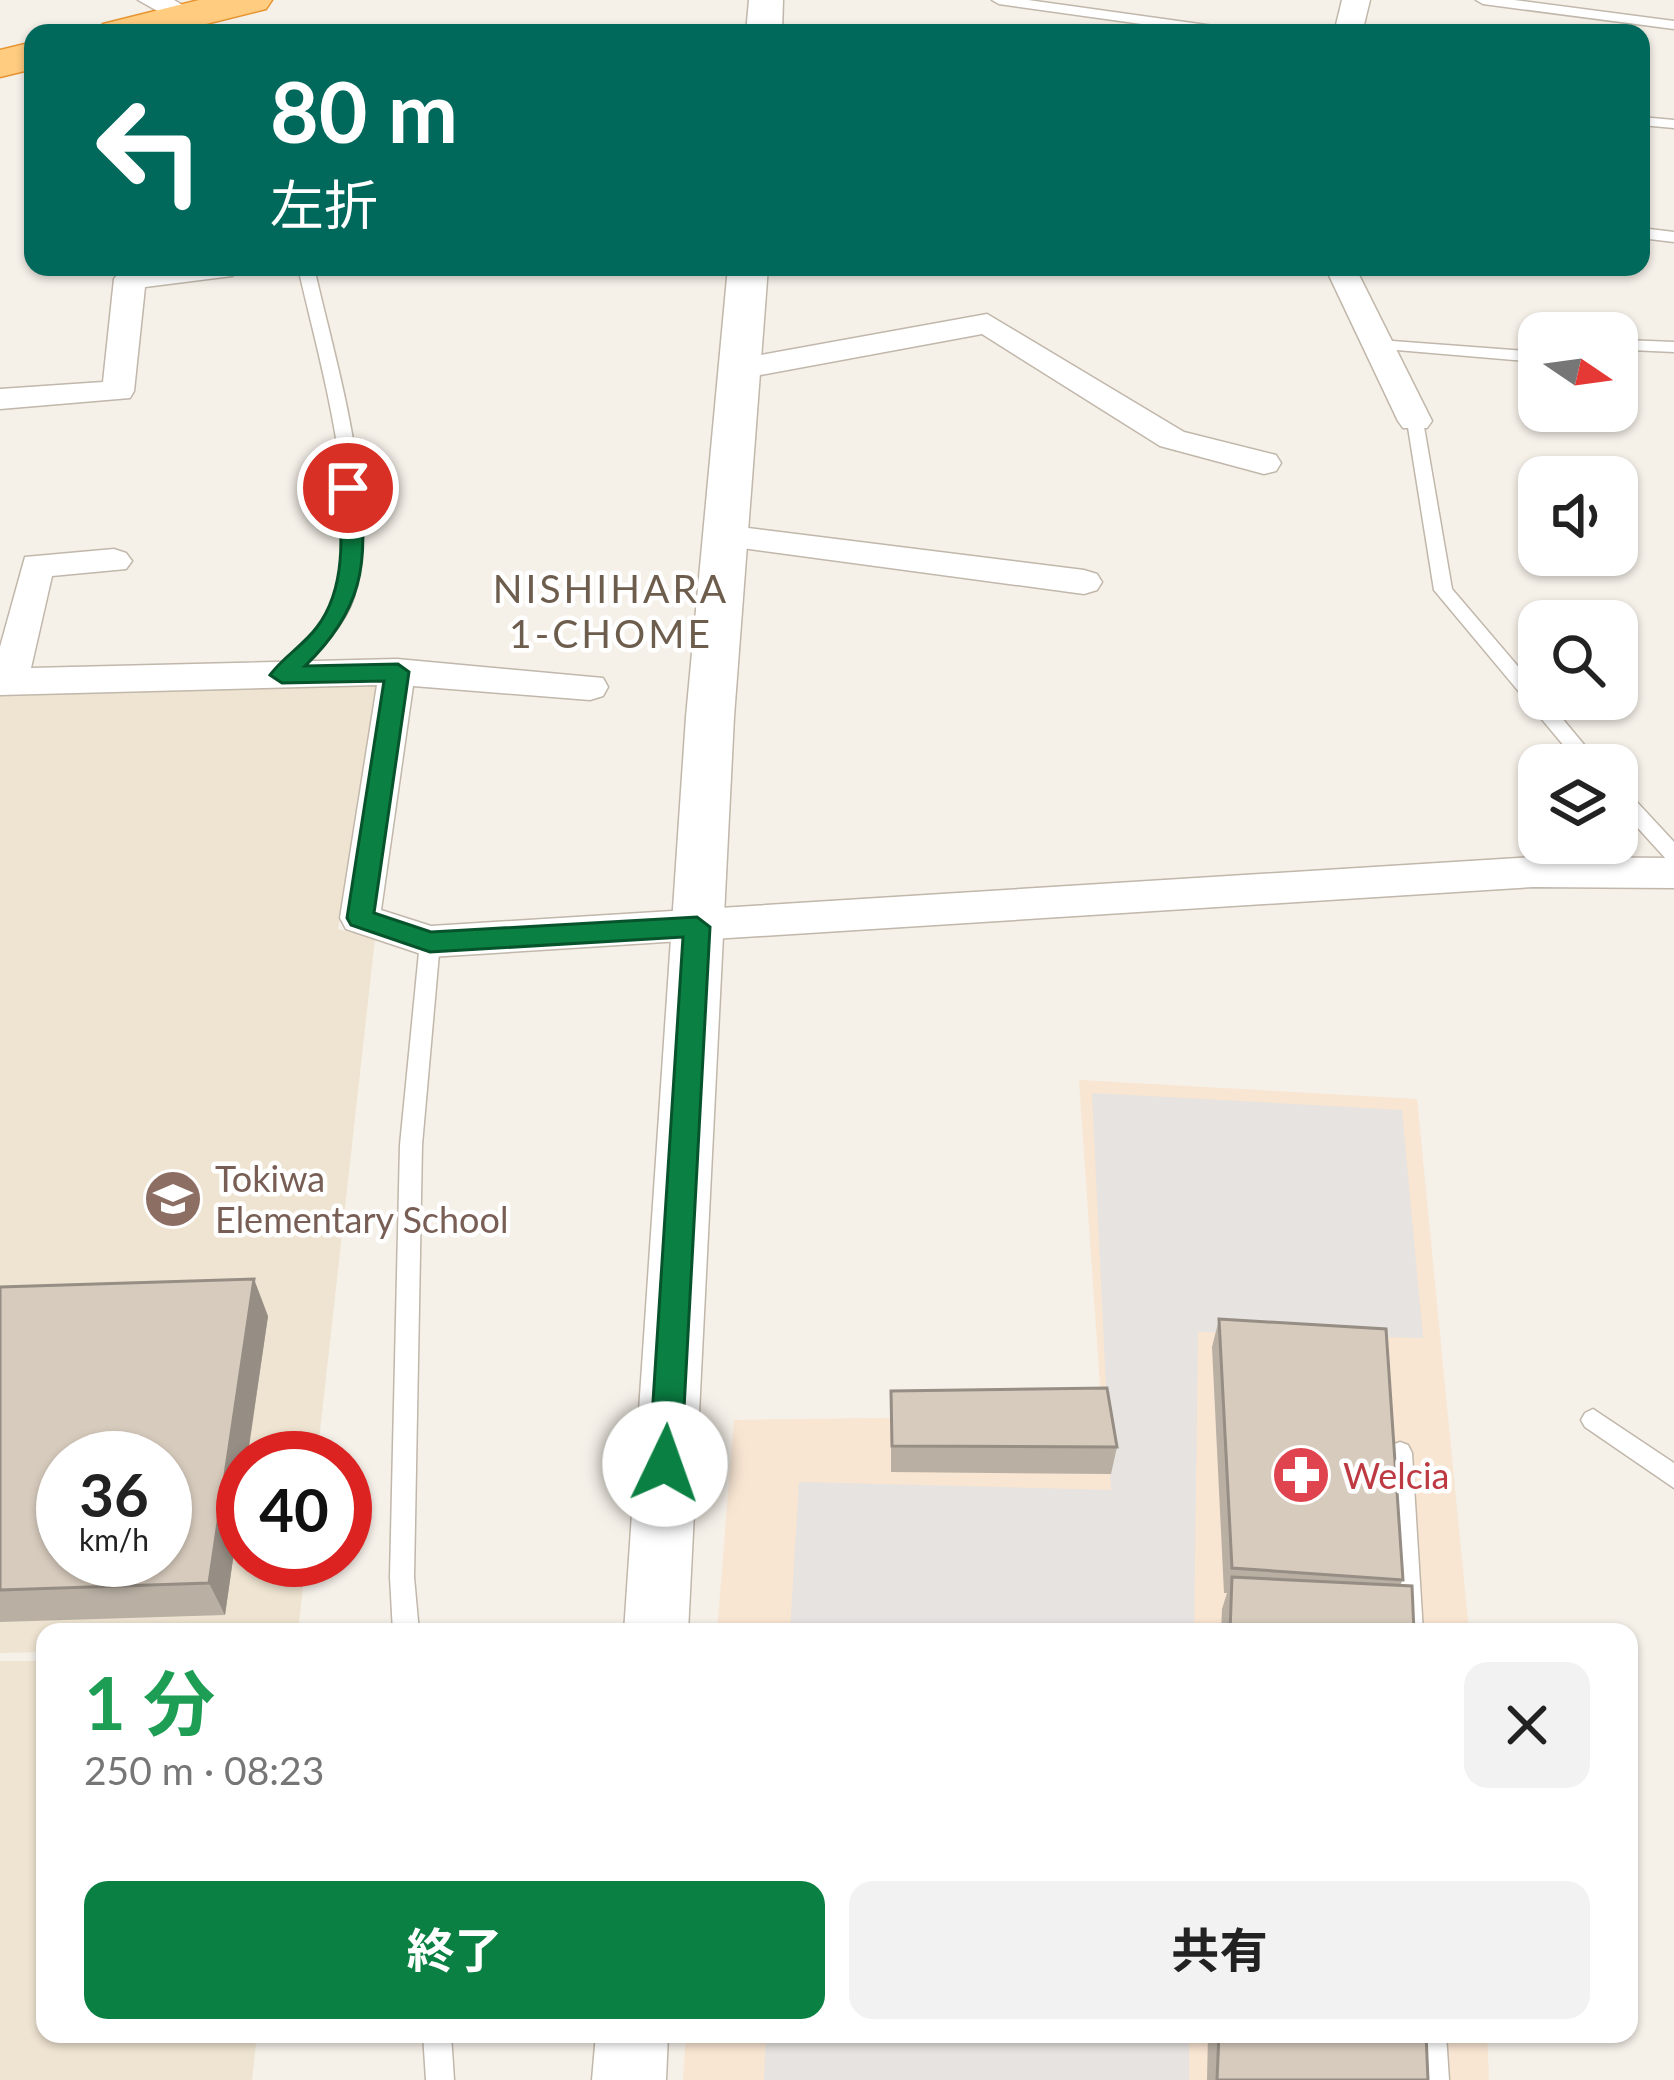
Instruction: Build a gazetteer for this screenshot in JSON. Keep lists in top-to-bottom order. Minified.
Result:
{"districts":["NISHIHARA 1-CHOME"],"places":{"school or university":["Tokiwa Elementary School"],"pharmacy":["Welcia"]},"north":"right","page":{"turn":["80 m","左折"],"speed":"36 km/h","limit":"40","heading":["1 分","250 m · 08:23"],"buttons":["終了","共有"]}}
